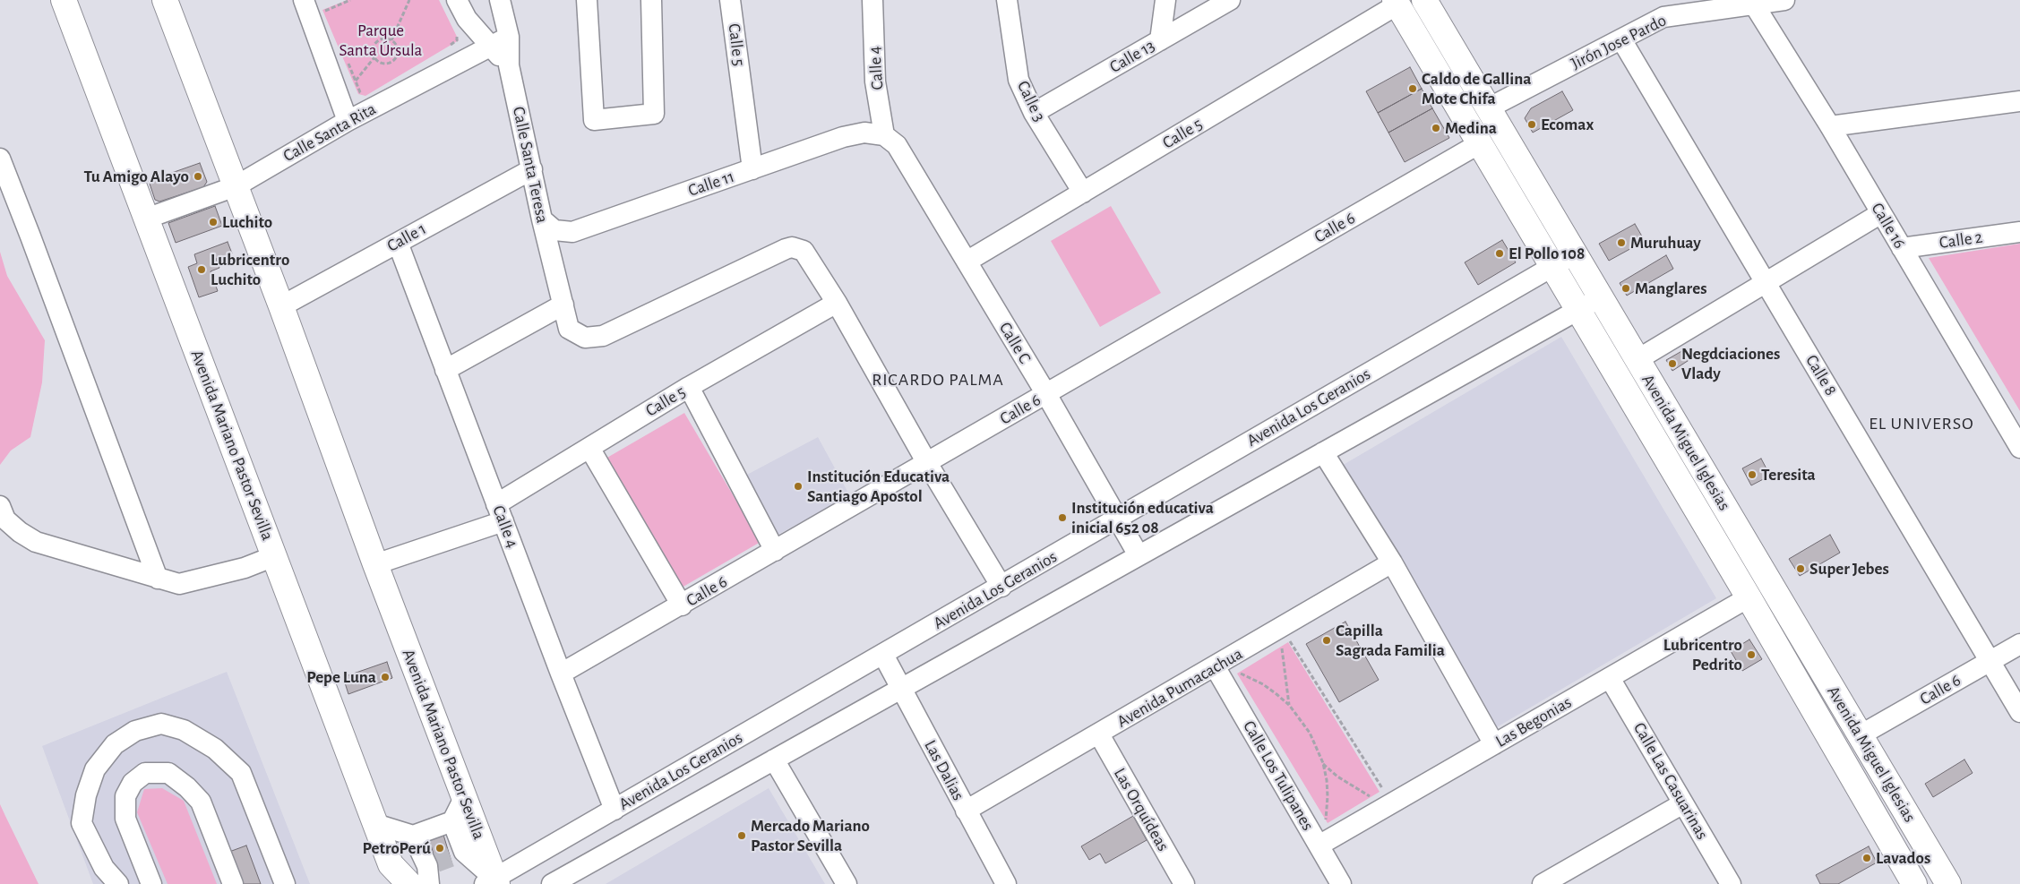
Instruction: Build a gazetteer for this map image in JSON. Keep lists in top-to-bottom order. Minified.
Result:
{"streets":{"main road":["Avenida Miguel Iglesias","Avenida Mariano Pastor Sevilla"],"street":["Jirón Jose Pardo","Calle 5","Calle 13","Calle 4","Calle 3","Calle Santa Rita","Calle Santa Teresa","Calle 11","Calle 16","Calle 6","Calle 1","Calle 2","Calle C","Calle 8","Avenida Los Geranios","Avenida Pumacachua","Las Begonias","Las Dalias","Calle Los Tulipanes","Calle Las Casuarinas","Las Orquídeas"]},"crossings":[["Jirón Jose Pardo","Calle 16"],["Jirón Jose Pardo","Calle 8"],["Jirón Jose Pardo","Avenida Miguel Iglesias"],["Calle 5","Calle 4"],["Calle 5","Calle 3"],["Calle 5","Calle Santa Teresa"],["Calle 5","Calle 11"],["Calle 5","Calle C"],["Calle 5","Avenida Miguel Iglesias"],["Calle 5","Avenida Mariano Pastor Sevilla"],["Calle 13","Calle 3"],["Calle 4","Calle 11"],["Calle 4","Calle 6"],["Calle 4","Calle 1"],["Calle 4","Calle C"],["Calle 4","Avenida Los Geranios"],["Calle Santa Rita","Calle Santa Teresa"],["Calle Santa Rita","Avenida Mariano Pastor Sevilla"],["Calle Santa Teresa","Calle 11"],["Calle Santa Teresa","Calle 1"],["Calle 11","Calle C"],["Calle 16","Calle 2"],["Calle 6","Calle C"],["Calle 6","Calle 8"],["Calle 6","Avenida Miguel Iglesias"],["Calle 1","Avenida Mariano Pastor Sevilla"],["Calle C","Avenida Los Geranios"],["Avenida Los Geranios","Avenida Miguel Iglesias"],["Avenida Los Geranios","Avenida Mariano Pastor Sevilla"],["Avenida Los Geranios","Las Dalias"],["Avenida Miguel Iglesias","Las Begonias"],["Avenida Pumacachua","Las Dalias"],["Avenida Pumacachua","Calle Los Tulipanes"],["Avenida Pumacachua","Las Orquídeas"],["Las Begonias","Calle Los Tulipanes"],["Las Begonias","Calle Las Casuarinas"]],"districts":["RICARDO PALMA","EL UNIVERSO"],"parks":["Parque Santa Úrsula"],"places":["Caldo de Gallina Mote Chifa","Ecomax","Medina","Tu Amigo Alayo","Luchito","Muruhuay","El Pollo 108","Lubricentro Luchito","Manglares","Negdciaciones Vlady","Teresita","Institución Educativa Santiago Apostol","Institución educativa inicial 652 08","Super Jebes","Capilla Sagrada Familia","Lubricentro Pedrito","Pepe Luna","Mercado Mariano Pastor Sevilla","PetroPerú","Lavados"]}
